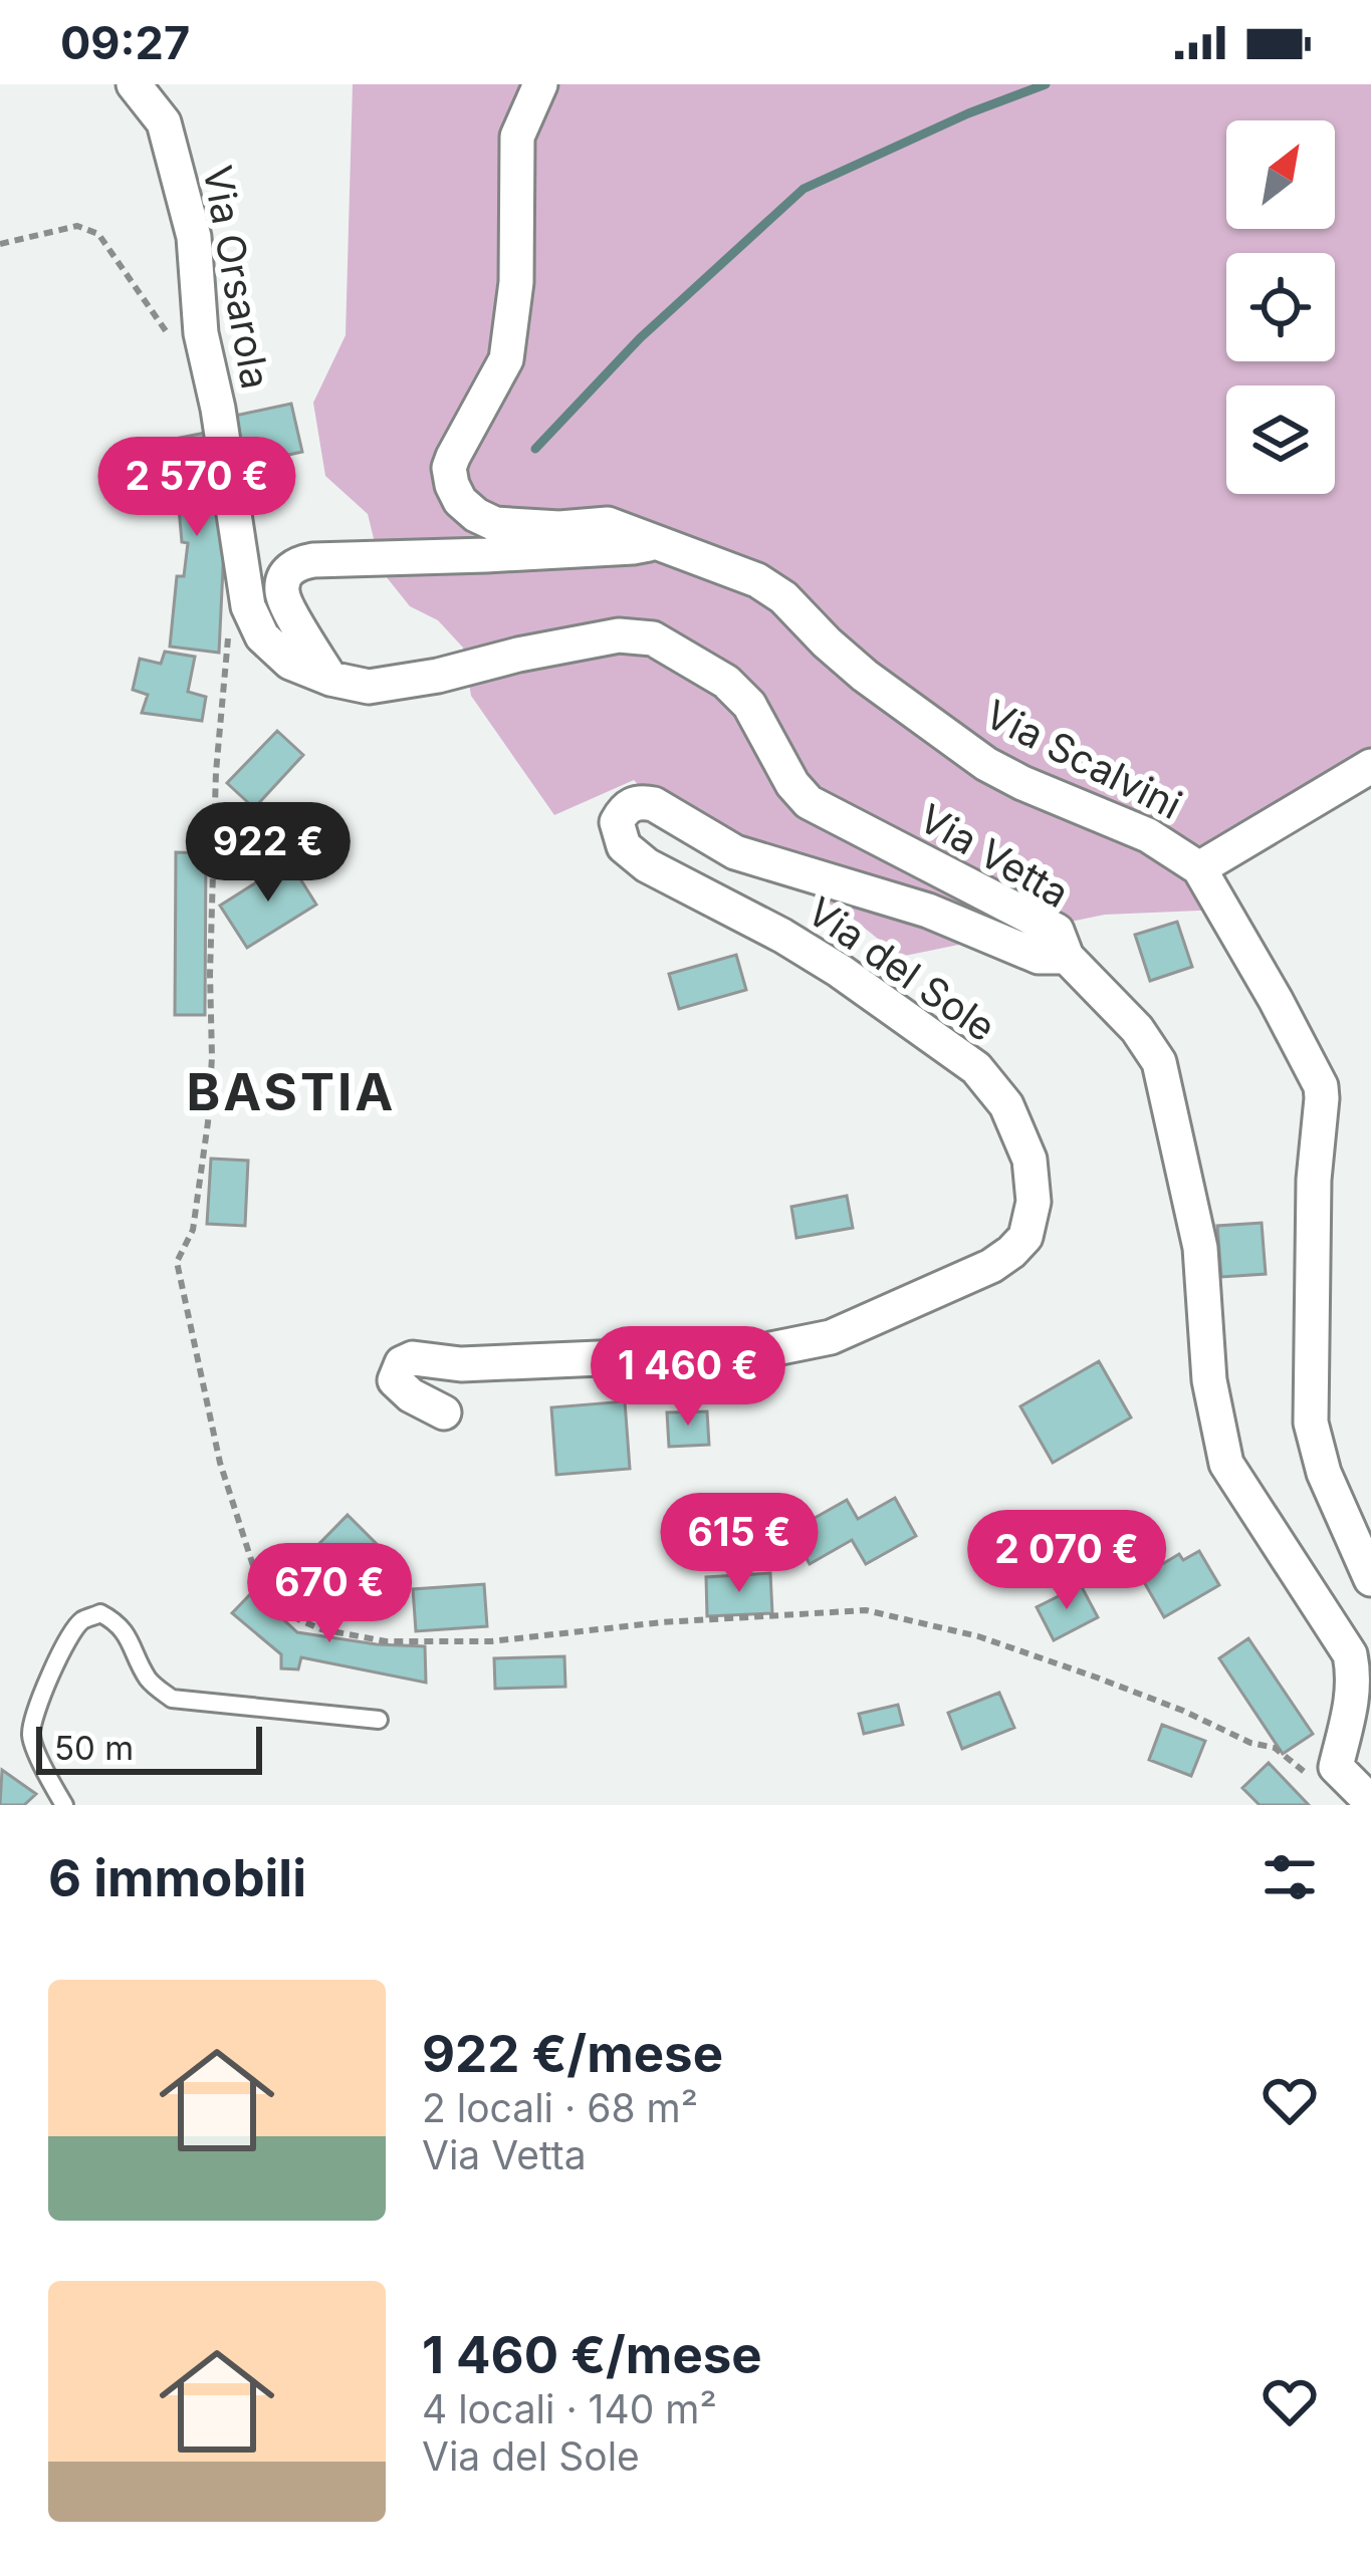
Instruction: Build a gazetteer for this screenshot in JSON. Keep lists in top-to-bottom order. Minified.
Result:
{"streets":{"street":["Via Orsarola","Via Scalvini","Via Vetta","Via del Sole"]},"crossings":[["Via Orsarola","Via Vetta"],["Via Scalvini","Via Vetta"],["Via Vetta","Via del Sole"]],"districts":["BASTIA"],"scale_bar":"50 m","north":"top right","page":{"status":"09:27","price":["2 570 €","922 €","1 460 €","615 €","2 070 €","670 €"],"scale":"50 m","heading":"6 immobili","list":[{"name":"922 €/mese","note":"2 locali · 68 m² · Via Vetta"},{"name":"1 460 €/mese","note":"4 locali · 140 m² · Via del Sole"}]}}
